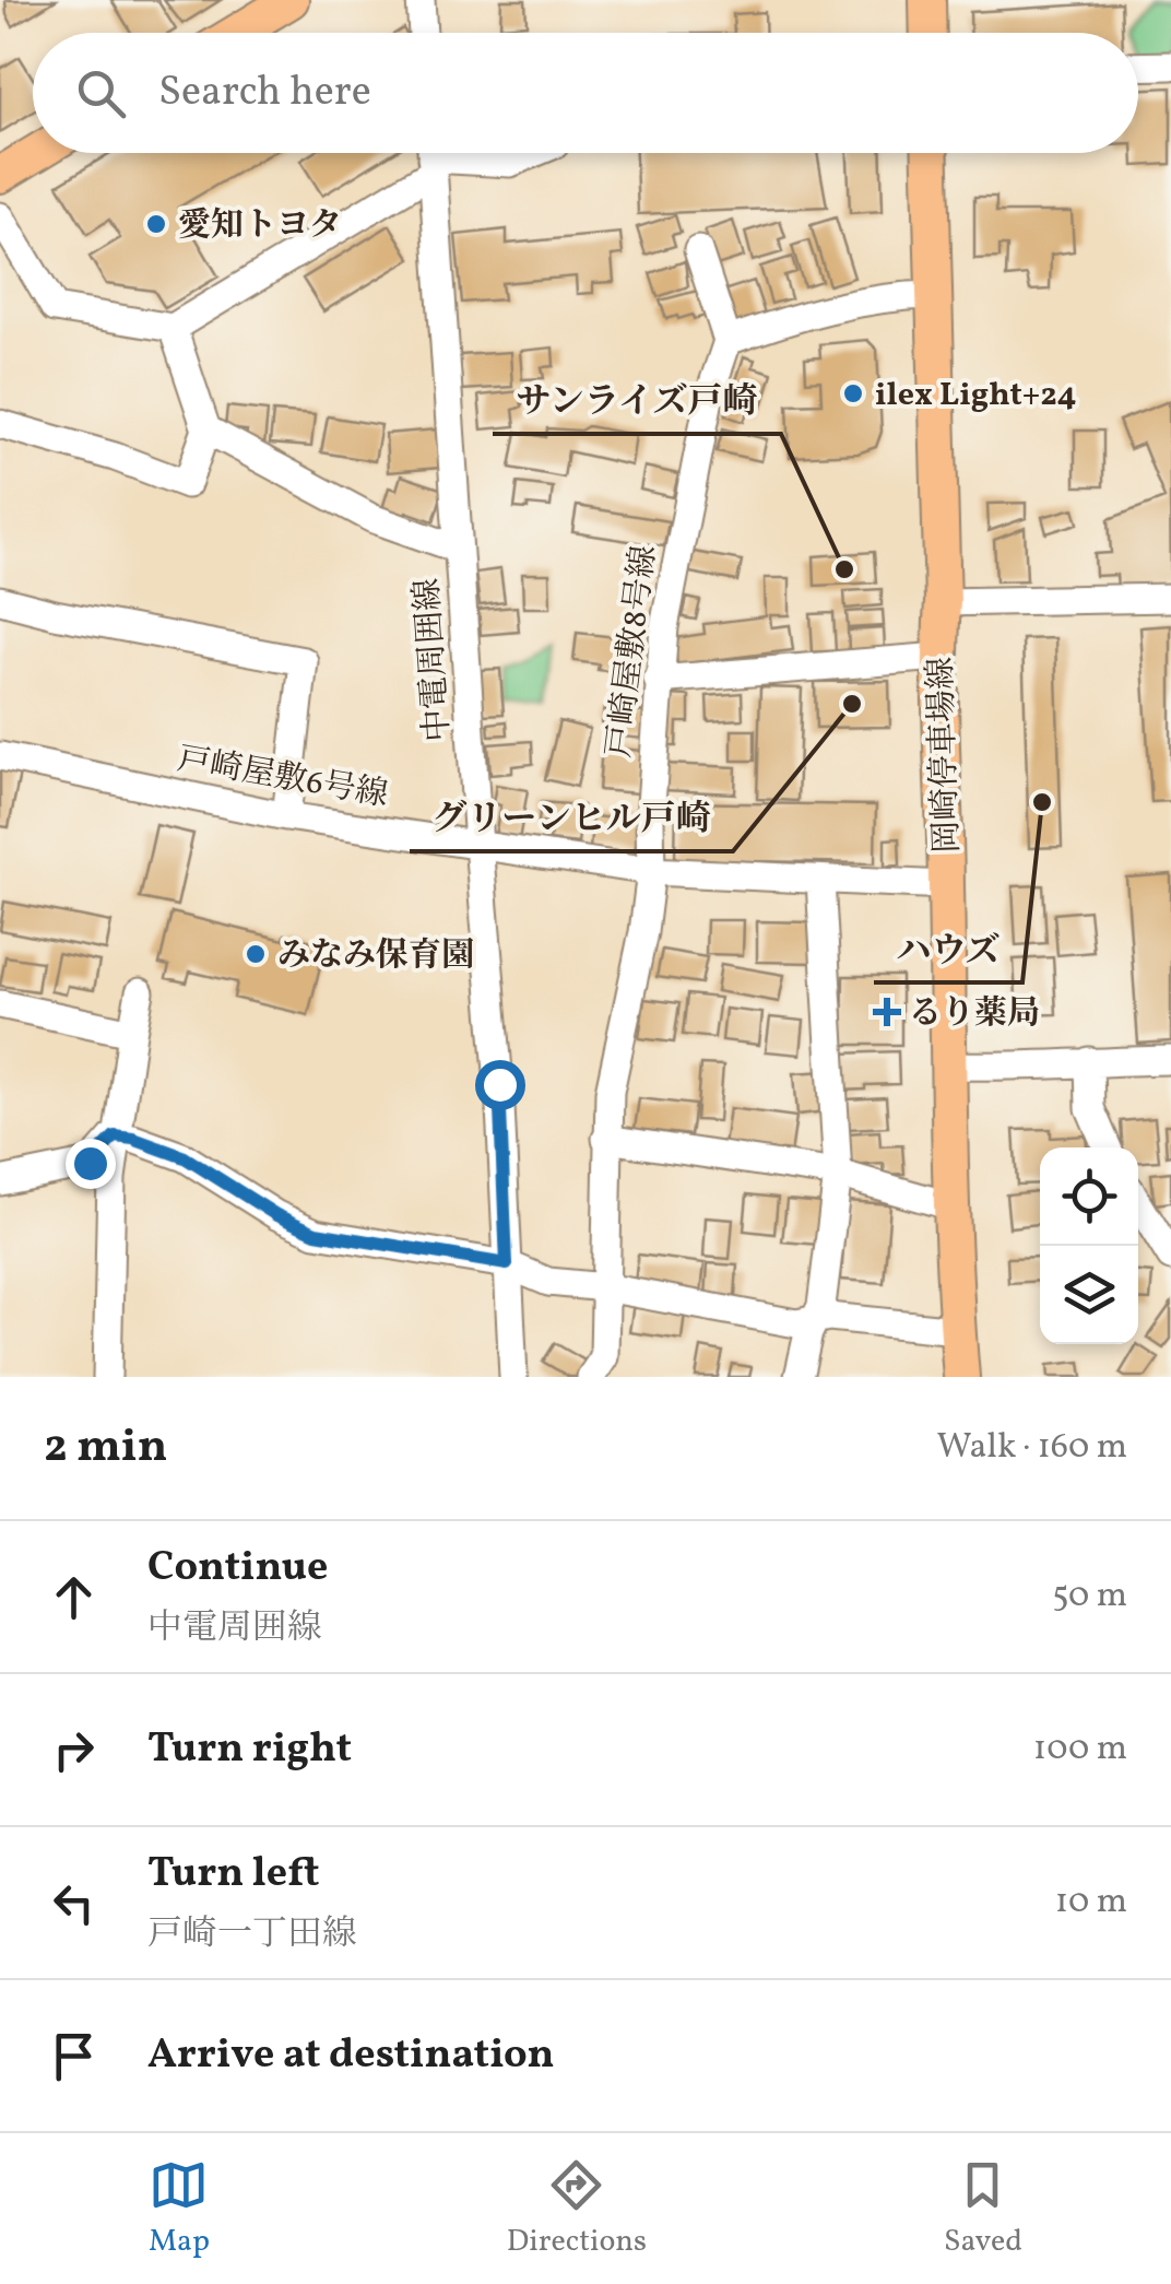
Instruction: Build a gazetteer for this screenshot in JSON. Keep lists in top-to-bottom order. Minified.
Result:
{"streets":{"main road":["岡崎停車場線"],"street":["戸崎屋敷8号線","中電周囲線","戸崎屋敷6号線"]},"crossings":[["戸崎屋敷8号線","戸崎屋敷6号線"],["中電周囲線","戸崎屋敷6号線"],["岡崎停車場線","戸崎屋敷6号線"]],"places":{"other":["愛知トヨタ","ilex Light+24","サンライズ戸崎","グリーンヒル戸崎","ハウズ","みなみ保育園"],"health":["るり薬局"]},"page":{"search":"Search here","heading":["2 min","Walk · 160 m"],"list":[["Continue","中電周囲線","50 m"],["Turn right","100 m"],["Turn left","戸崎一丁田線","10 m"],"Arrive at destination"],"nav":["Map","Directions","Saved"]}}
